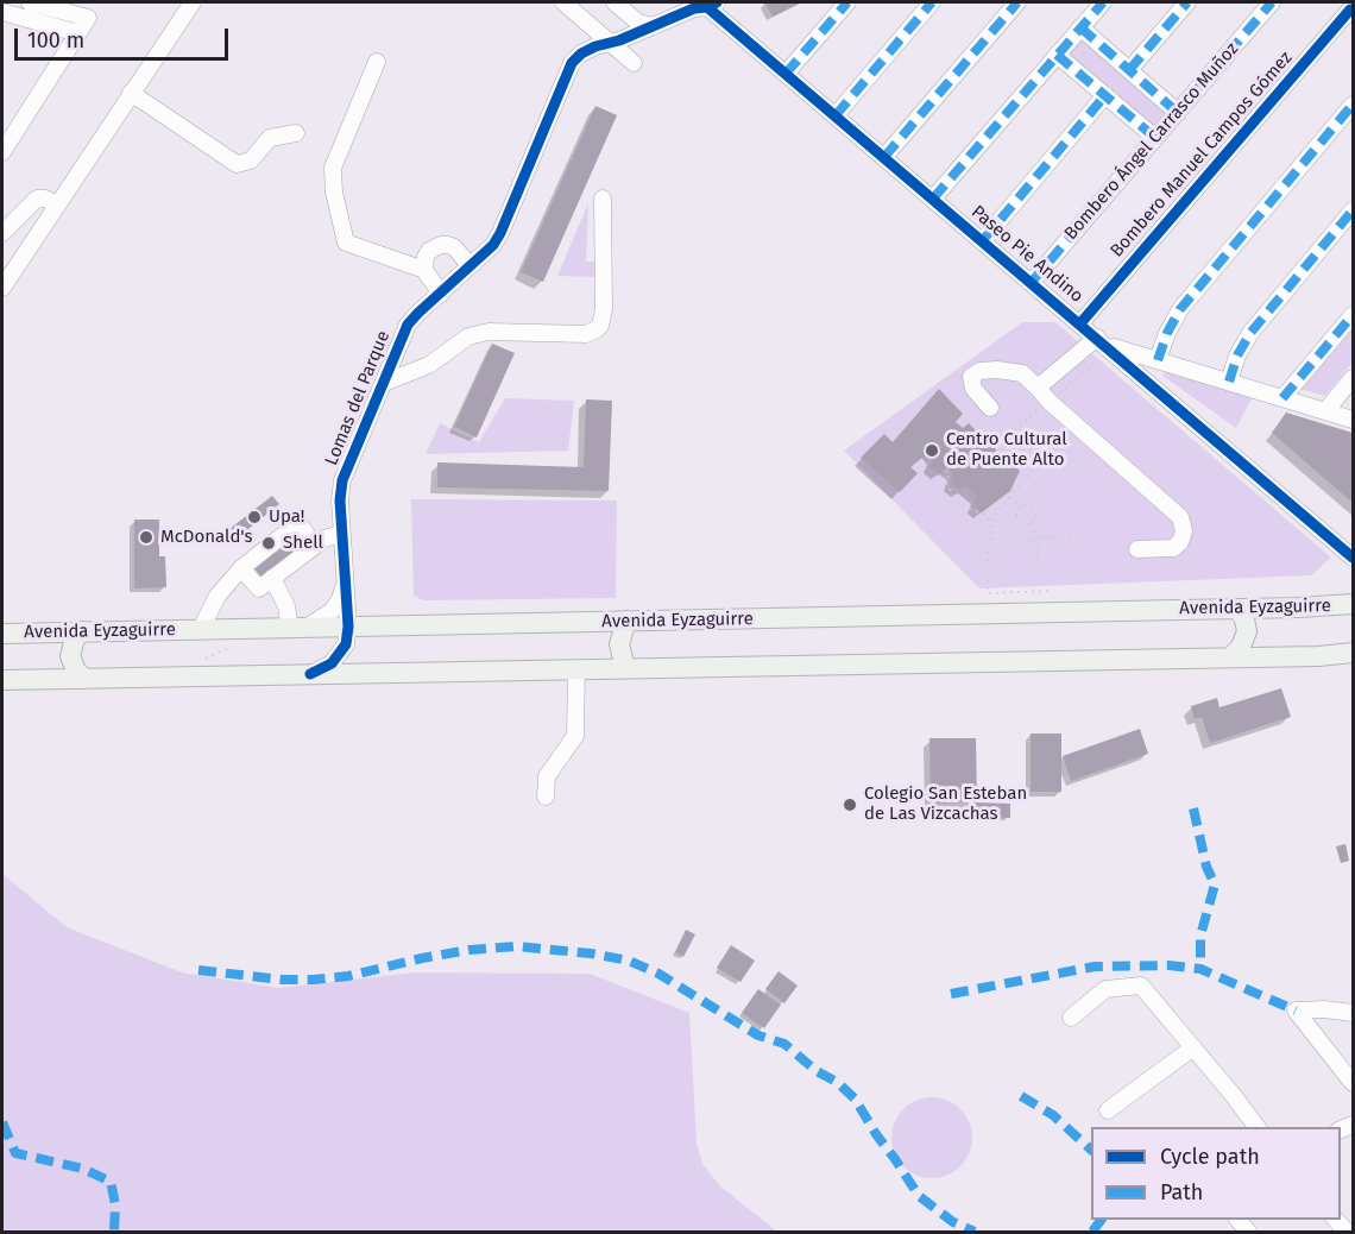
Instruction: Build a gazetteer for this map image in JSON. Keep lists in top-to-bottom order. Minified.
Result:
{"streets":{"main road":["Avenida Eyzaguirre"],"street":["Bombero Ángel Carrasco Muñoz","Bombero Manuel Campos Gómez","Paseo Pie Andino","Lomas del Parque"]},"crossings":[["Bombero Ángel Carrasco Muñoz","Paseo Pie Andino"],["Bombero Manuel Campos Gómez","Paseo Pie Andino"],["Paseo Pie Andino","Lomas del Parque"],["Lomas del Parque","Avenida Eyzaguirre"]],"places":["Centro Cultural de Puente Alto","Upa!","McDonald's","Shell","Colegio San Esteban de Las Vizcachas"],"legend":["Cycle path","Path"],"scale_bar":"100 m"}
